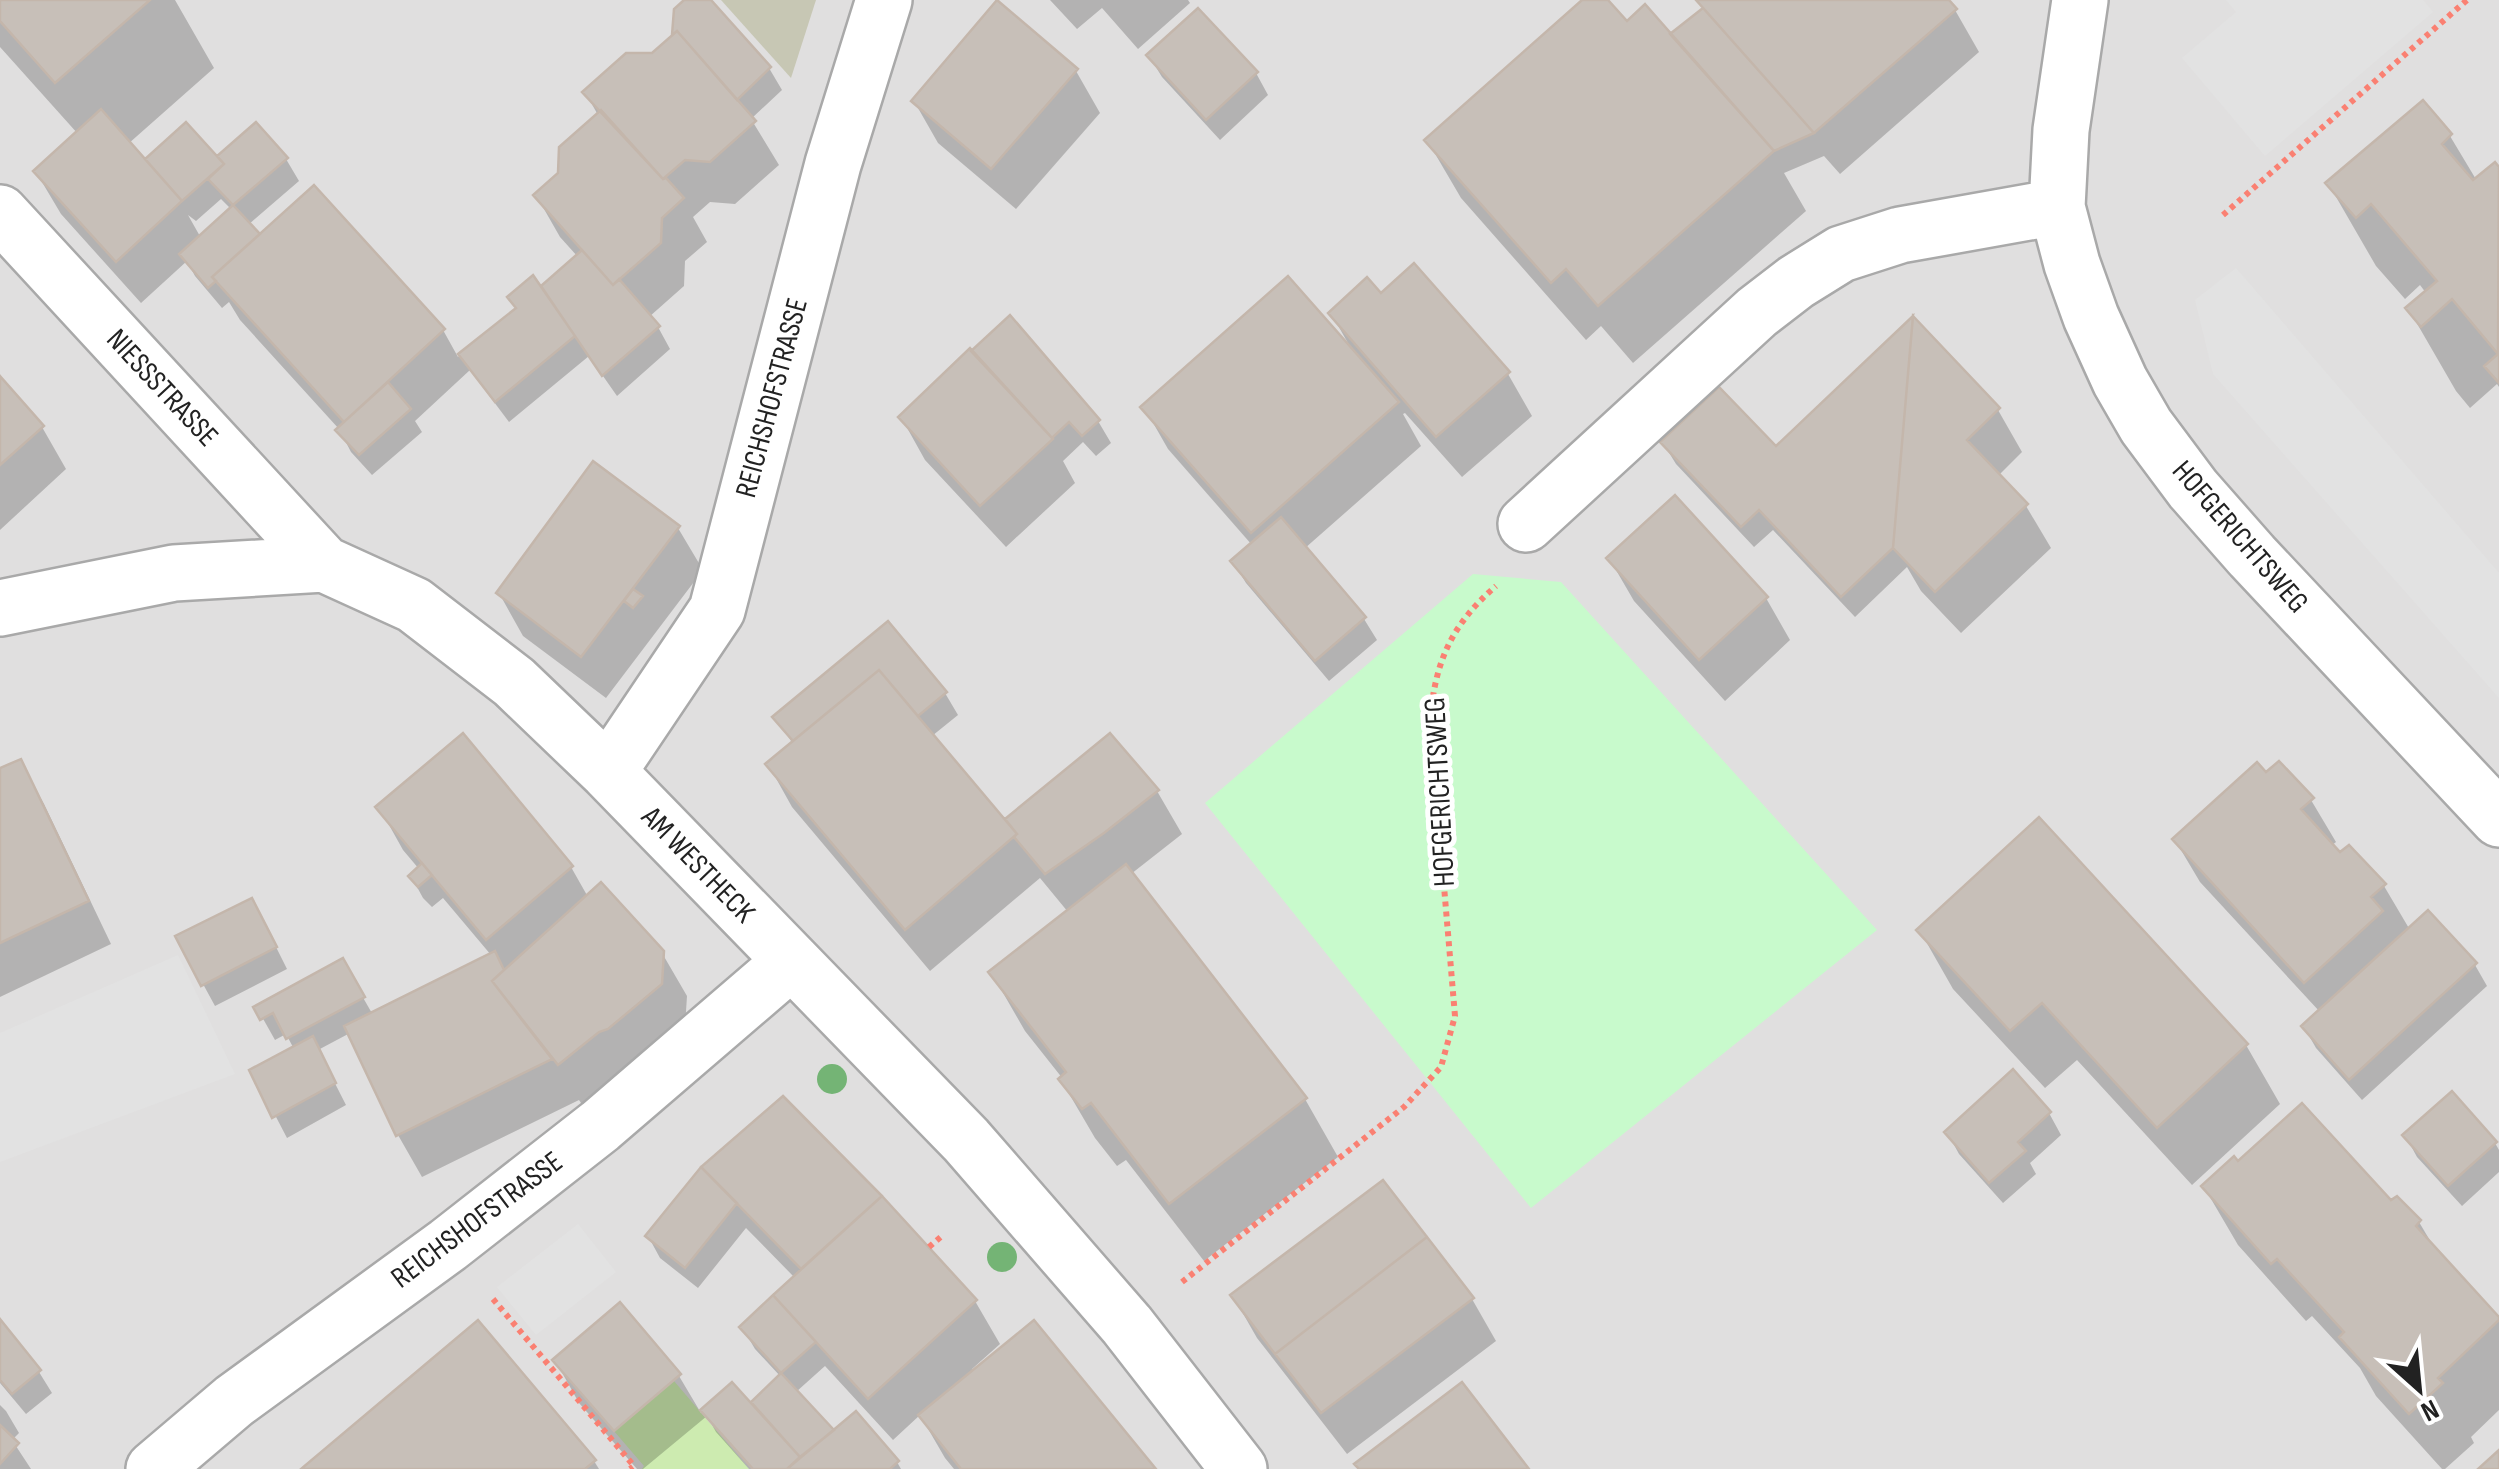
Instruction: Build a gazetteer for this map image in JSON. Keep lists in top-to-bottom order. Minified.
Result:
{"streets":{"street":["NIESSSTRASSE","REICHSHOFSTRASSE","HOFGERICHTSWEG","AM WESTHECK"]},"crossings":[["NIESSSTRASSE","AM WESTHECK"],["REICHSHOFSTRASSE","AM WESTHECK"]],"north":"bottom right"}
